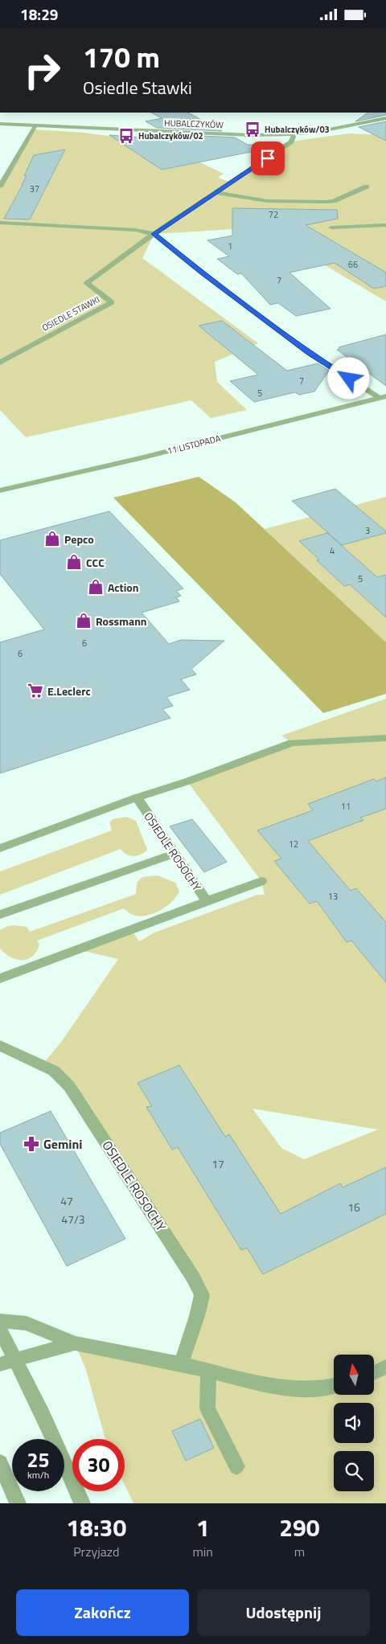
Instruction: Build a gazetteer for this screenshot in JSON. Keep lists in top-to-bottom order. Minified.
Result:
{"streets":{"street":["HUBALCZYKÓW","OSIEDLE STAWKI","11 LISTOPADA","OSIEDLE ROSOCHY"]},"crossings":[["HUBALCZYKÓW","OSIEDLE STAWKI"]],"places":{"bus stop":["Hubalczyków/03","Hubalczyków/02"],"shop":["Pepco","CCC","Action","Rossmann"],"supermarket":["E.Leclerc"],"pharmacy":["Gemini"]},"house_numbers":["37","72","1","66","7","7","5","3","4","5","6","6","11","12","13","17","47","16","47/3"],"north":"top","page":{"status":"18:29","turn":["170 m","Osiedle Stawki"],"speed":"25 km/h","limit":"30","eta":["18:30","Przyjazd","1","min","290","m"],"buttons":["Zakończ","Udostępnij"]}}
